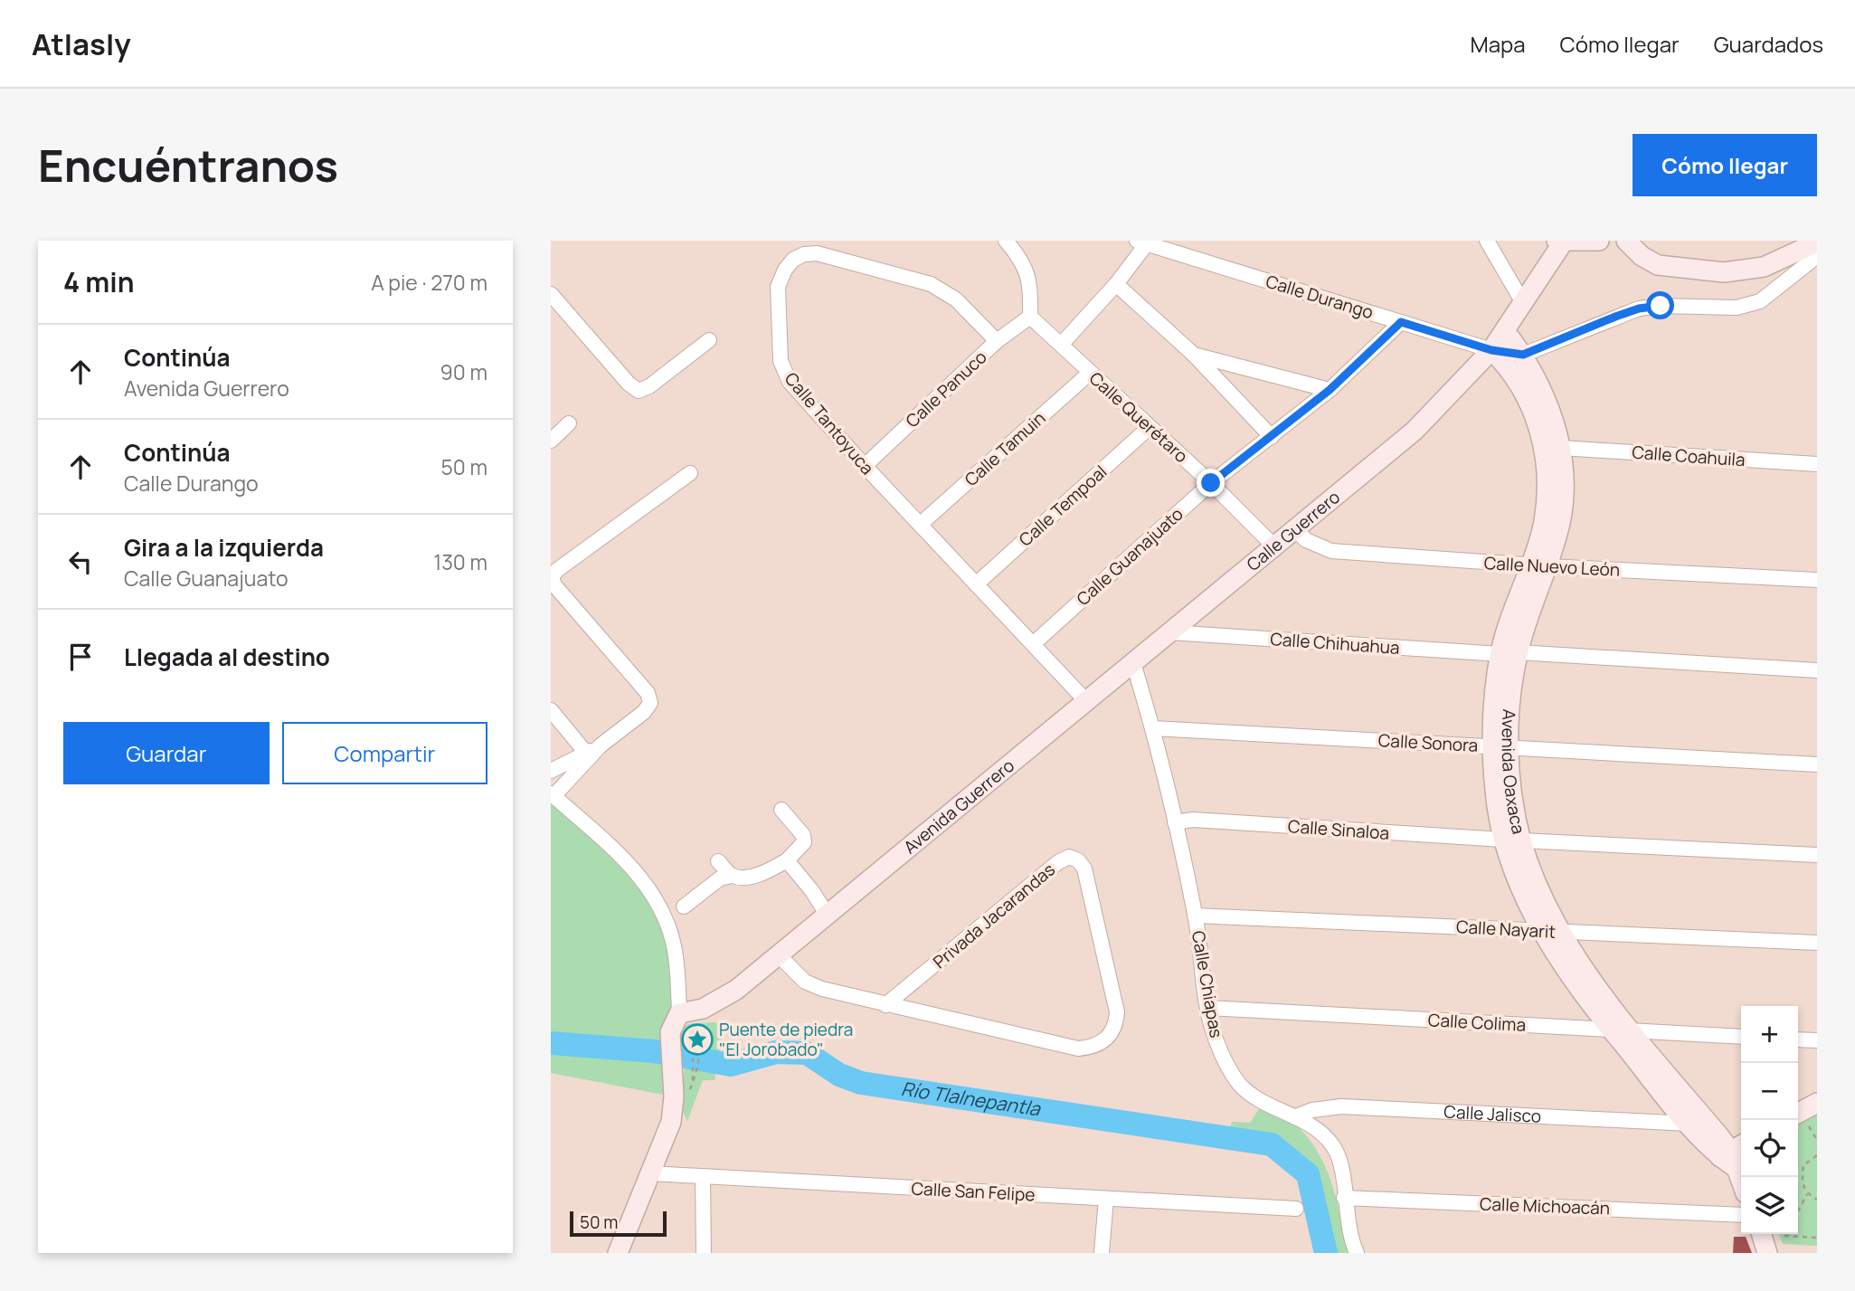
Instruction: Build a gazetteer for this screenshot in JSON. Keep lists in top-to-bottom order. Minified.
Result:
{"streets":{"street":["Calle Durango","Calle Panuco","Calle Querétaro","Calle Tantoyuca","Calle Tamuin","Calle Coahuila","Calle Tempoal","Calle Guerrero","Calle Guanajuato","Calle Nuevo León","Calle Chihuahua","Calle Sonora","Avenida Oaxaca","Avenida Guerrero","Calle Sinaloa","Privada Jacarandas","Calle Nayarit","Calle Chiapas","Calle Colima","Calle Jalisco","Calle San Felipe","Calle Michoacán"]},"crossings":[["Calle Durango","Calle Guerrero"],["Calle Durango","Calle Guanajuato"],["Calle Durango","Avenida Oaxaca"],["Calle Panuco","Calle Querétaro"],["Calle Panuco","Calle Tantoyuca"],["Calle Querétaro","Calle Tamuin"],["Calle Querétaro","Calle Tempoal"],["Calle Querétaro","Calle Guerrero"],["Calle Querétaro","Calle Guanajuato"],["Calle Tantoyuca","Calle Tamuin"],["Calle Tantoyuca","Calle Tempoal"],["Calle Tantoyuca","Calle Guerrero"],["Calle Tantoyuca","Calle Guanajuato"],["Calle Tantoyuca","Avenida Guerrero"],["Calle Coahuila","Avenida Oaxaca"],["Calle Guerrero","Calle Nuevo León"],["Calle Guerrero","Calle Chihuahua"],["Calle Guerrero","Avenida Oaxaca"],["Calle Guerrero","Avenida Guerrero"],["Calle Guerrero","Calle Chiapas"],["Calle Nuevo León","Avenida Oaxaca"],["Calle Chihuahua","Avenida Oaxaca"],["Calle Sonora","Avenida Oaxaca"],["Calle Sonora","Calle Chiapas"],["Avenida Oaxaca","Calle Sinaloa"],["Avenida Oaxaca","Calle Nayarit"],["Avenida Oaxaca","Calle Colima"],["Avenida Oaxaca","Calle Jalisco"],["Avenida Guerrero","Privada Jacarandas"],["Calle Sinaloa","Calle Chiapas"],["Calle Nayarit","Calle Chiapas"],["Calle Chiapas","Calle Colima"],["Calle Chiapas","Calle Jalisco"],["Calle Chiapas","Calle Michoacán"]],"water":["Río Tlalnepantla"],"places":{"place":["Puente de piedra \"El Jorobado\""]},"scale_bar":"50 m","page":{"header":"Atlasly","nav":["Mapa","Cómo llegar","Guardados"],"buttons":["Cómo llegar",["Guardar","Compartir"]],"title":"Encuéntranos","heading":["4 min","A pie · 270 m"],"list":[["Continúa","Avenida Guerrero","90 m"],["Continúa","Calle Durango","50 m"],["Gira a la izquierda","Calle Guanajuato","130 m"],"Llegada al destino"],"map_buttons":["+","−"],"scale":"50 m"}}
